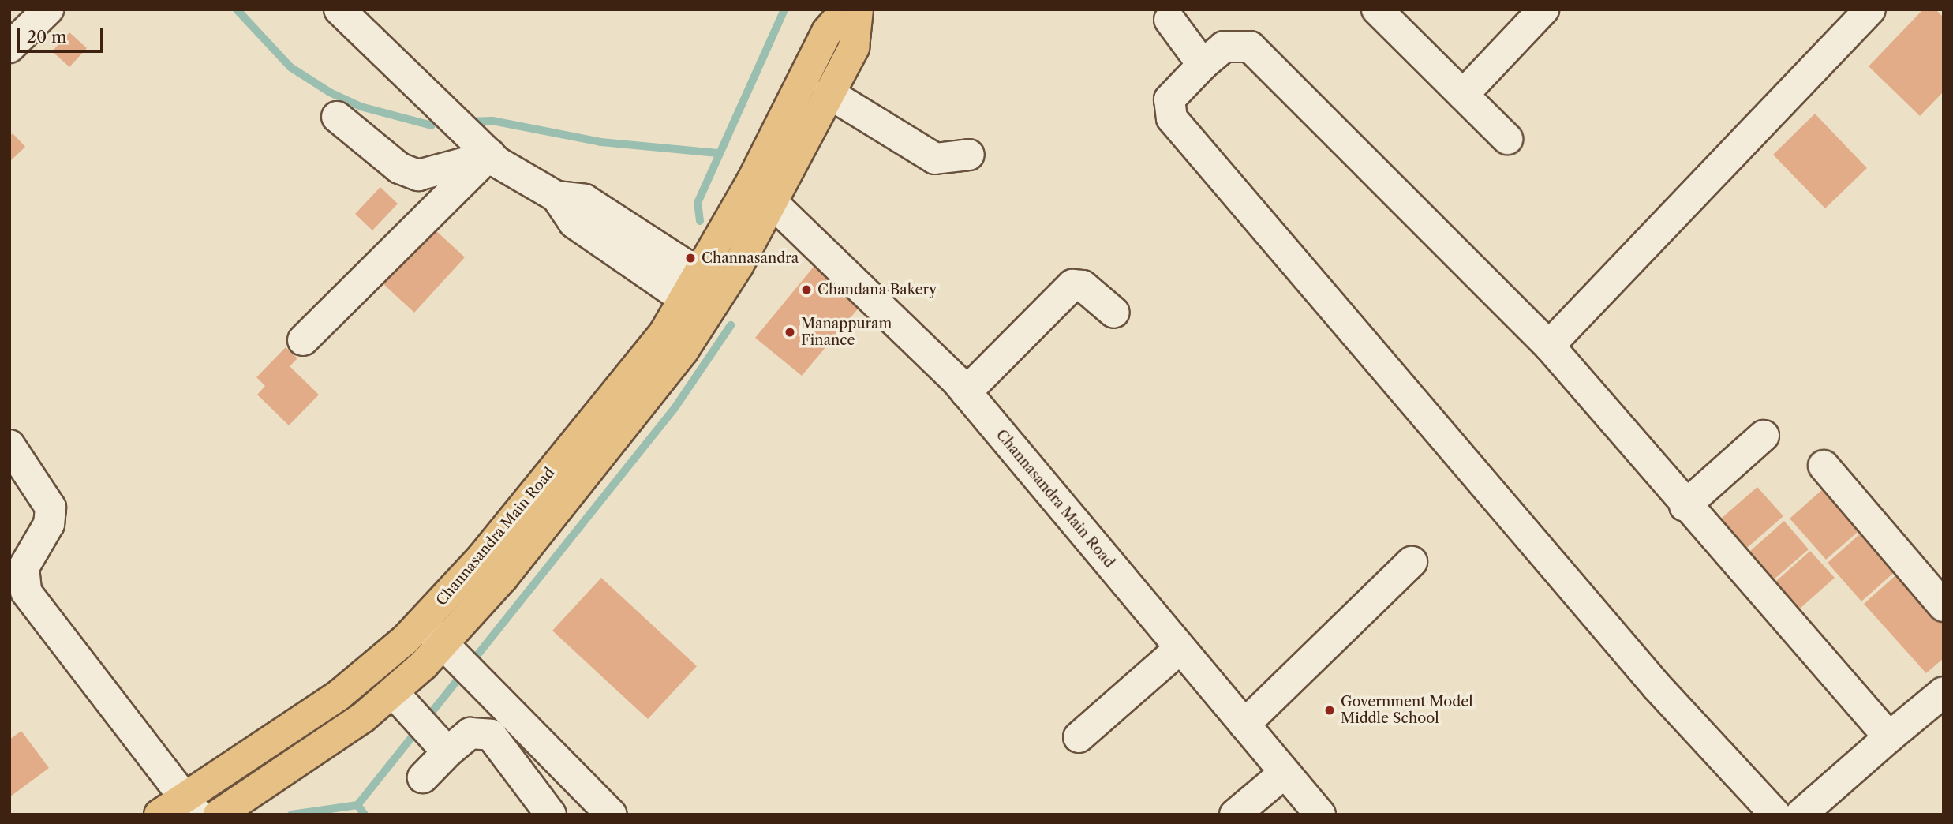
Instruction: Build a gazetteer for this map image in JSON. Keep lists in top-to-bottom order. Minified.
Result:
{"streets":{"main road":["Channasandra Main Road"]},"places":["Channasandra","Chandana Bakery","Manappuram Finance","Government Model Middle School"],"scale_bar":"20 m"}
